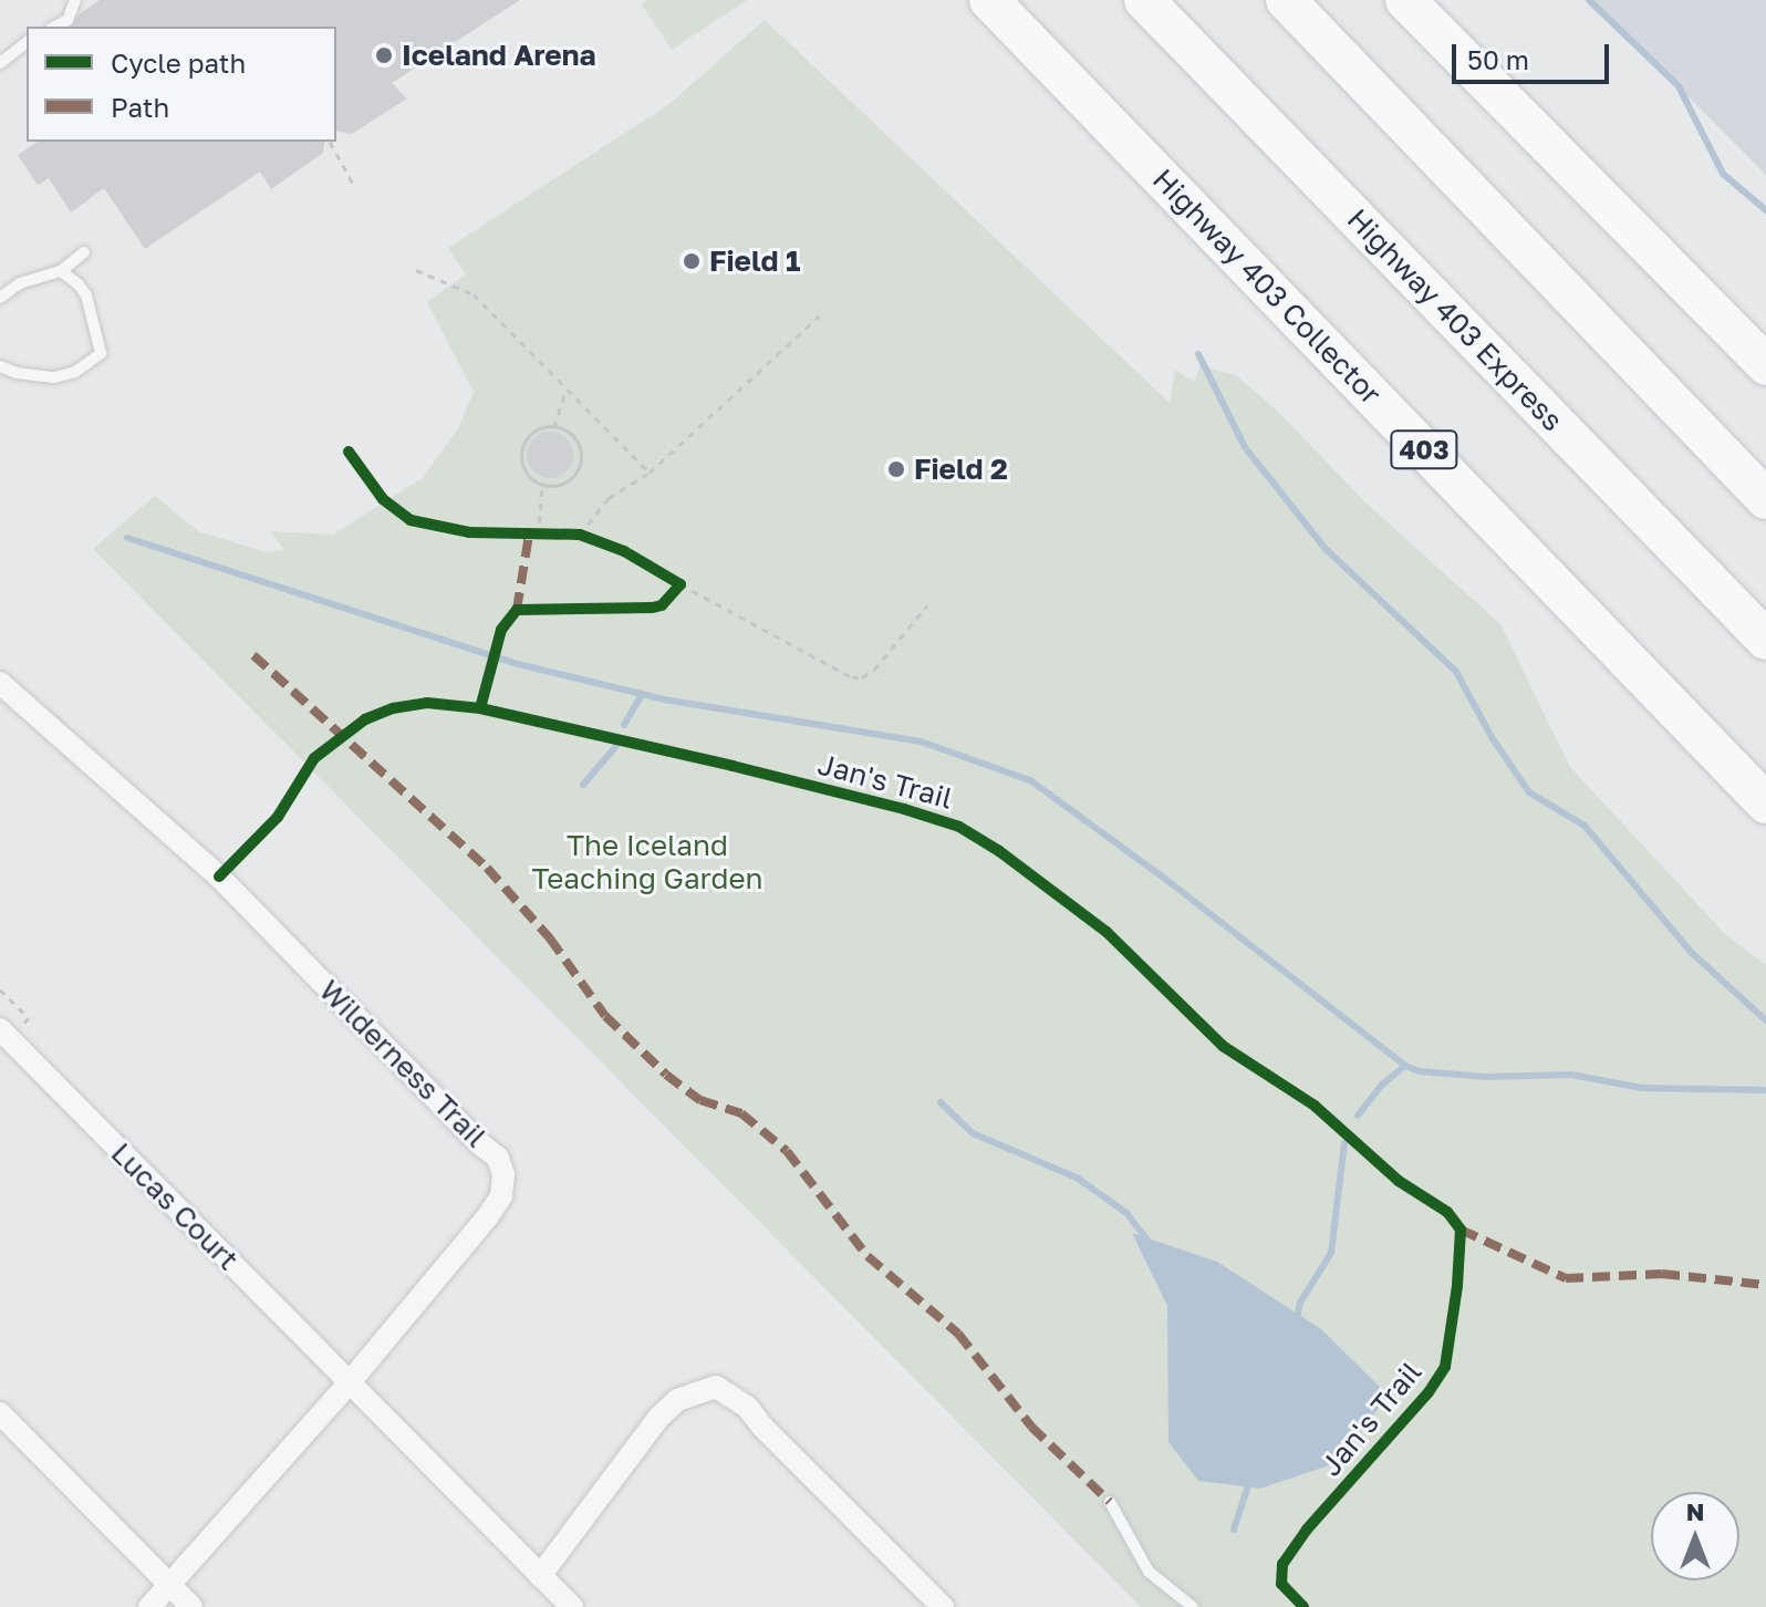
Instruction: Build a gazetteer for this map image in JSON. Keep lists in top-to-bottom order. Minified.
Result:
{"streets":{"highway":["Highway 403 Collector","Highway 403 Express","403"],"street":["Wilderness Trail","Lucas Court"],"cycle path":["Jan's Trail"]},"crossings":[["Wilderness Trail","Lucas Court"]],"parks":["The Iceland Teaching Garden"],"places":["Iceland Arena","Field 1","Field 2"],"legend":["Cycle path","Path"],"scale_bar":"50 m","north":"top"}
